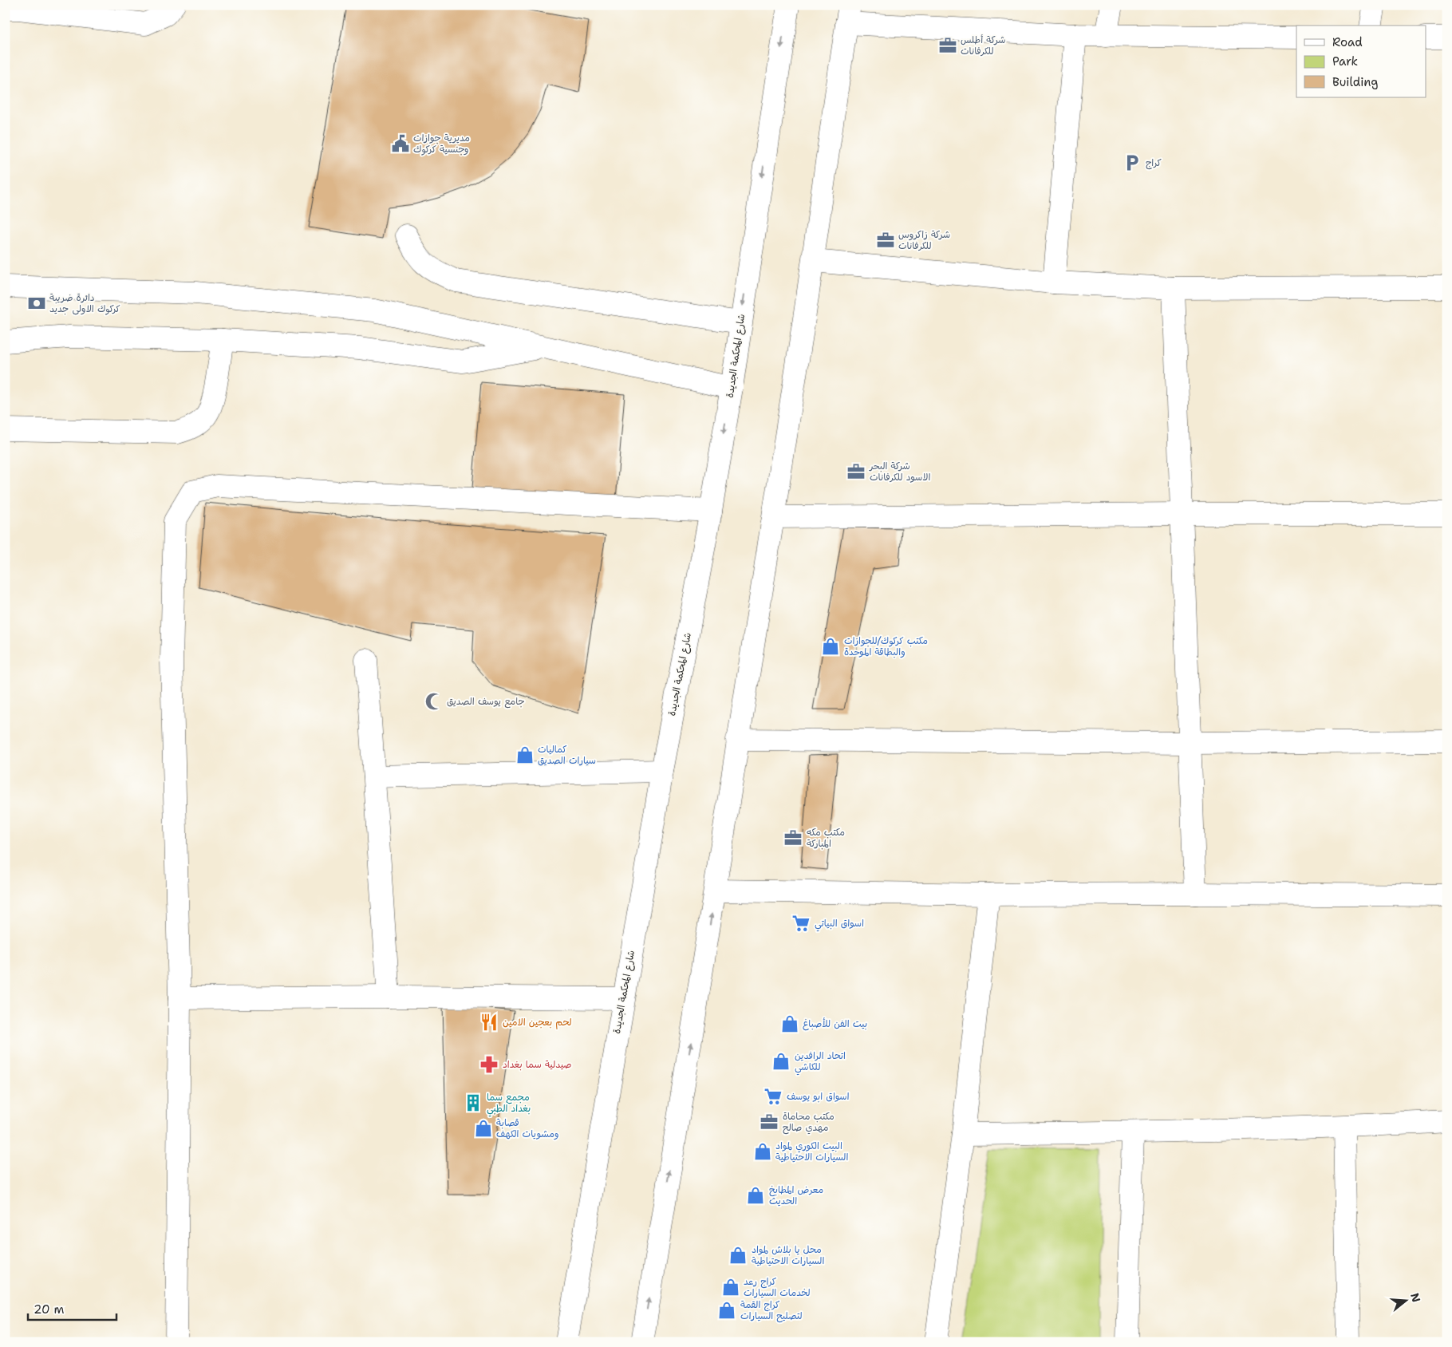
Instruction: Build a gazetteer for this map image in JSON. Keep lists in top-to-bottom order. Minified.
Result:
{"streets":{"street":["شارع المحكمة الجديدة"]},"places":{"office":["شركة أطلس للكرفانات","شركة زاكروس للكرفانات","شركة البحر الاسود للكرفانات","مكتب مكه المباركة","مكتب محاماة مهدي صالح"],"public building":["مديرية جوازات وجنسية كركوك"],"parking":["كراج"],"bank":["دائرة ضريبة كركوك الاولی جدید"],"shop":["مكتب كركوك/للجوازات والبطاقة الموحدة","كماليات سيارات الصديق","بيت الفن للأصباغ","اتحاد الرافدين للكاشي","قصابة ومشويات الكهف","البيت الكوري لمواد السيارات الاحتياطية","معرض المطابخ الحديث","محل يا بلاش لمواد السيارات الاحتياطية","كراج رعد لخدمات السيارات","كراج القمة لتصليح السيارات"],"mosque":["جامع يوسف الصديق"],"supermarket":["اسواق البياتي","اسواق ابو يوسف"],"restaurant":["لحم بعجين الامين"],"pharmacy":["صيدلية سما بغداد"],"building":["مجمع سما بغداد الطبي"]},"legend":["Road","Park","Building"],"scale_bar":"20 m","north":"right"}
